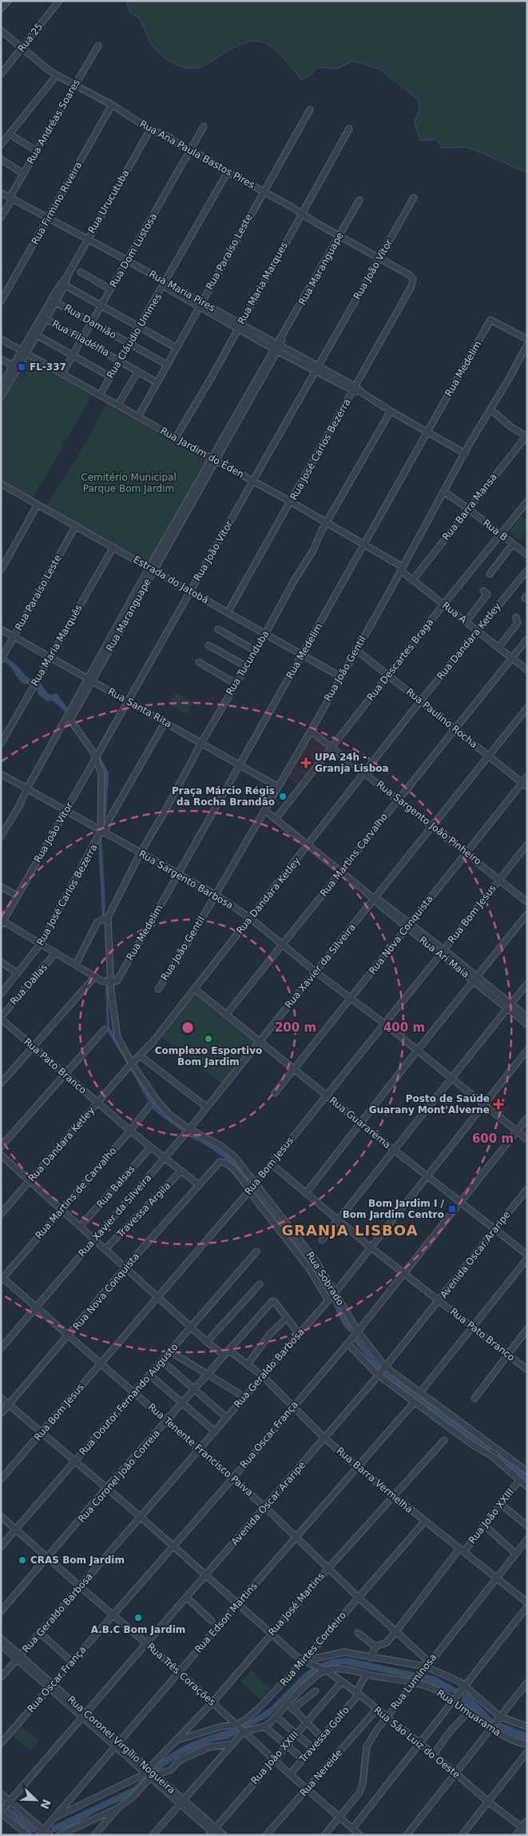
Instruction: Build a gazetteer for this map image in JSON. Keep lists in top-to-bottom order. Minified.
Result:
{"streets":{"street":["Rua 25","Rua Andréas Soares","Rua Ana Paula Bastos Pires","Rua Urucutuba","Rua Firmino Riveira","Rua Dom Lustosa","Rua Paraíso Leste","Rua Maranguape","Rua João Vítor","Rua Maria Marques","Rua Maria Pires","Rua Damião","Rua Cláudio Ummes","Rua Filadélfia","Rua Medelim","Rua José Carlos Bezerra","Rua Jardim do Éden","Rua Barra Mansa","Rua B","Estrada do Jatobá","Rua A","Rua Dandara Ketley","Rua Maria Marquês","Rua Descartes Braga","Rua Tucunduba","Rua João Gentil","Rua Santa Rita","Rua Paulino Rocha","Rua Sargento João Pinheiro","Rua Martins Carvalho","Rua Sargento Barbosa","Rua Bom Jesus","Rua Nova Conquista","Rua Ari Maia","Rua Xavier da Silveira","Rua Dallas","Rua Pato Branco","Rua Guararema","Rua Balsas","Rua Martins de Carvalho","Travessa Argila","Avenida Oscar Araripe","Rua Sobrado","Rua Geraldo Barbosa","Rua Doutor Fernando Augusto","Rua Oscar França","Rua Tenente Francisco Paiva","Rua Coronel João Correia","Rua Barra Vermelha","Rua João XXIII","Rua José Martins","Rua Edson Martins","Rua Mirtes Cordeiro","Rua Três Corações","Rua Luminosa","Rua Umuarama","Travessa Golfo","Rua São Luiz do Oeste","Rua Coronel Virgílio Nogueira","Rua Nereide"]},"crossings":[["Rua 25","Rua Ana Paula Bastos Pires"],["Rua Andréas Soares","Rua Ana Paula Bastos Pires"],["Rua Andréas Soares","Rua Maria Pires"],["Rua Ana Paula Bastos Pires","Rua Urucutuba"],["Rua Ana Paula Bastos Pires","Rua Firmino Riveira"],["Rua Ana Paula Bastos Pires","Rua Dom Lustosa"],["Rua Ana Paula Bastos Pires","Rua Paraíso Leste"],["Rua Ana Paula Bastos Pires","Rua Maranguape"],["Rua Ana Paula Bastos Pires","Rua João Vítor"],["Rua Ana Paula Bastos Pires","Rua Maria Marques"],["Rua Ana Paula Bastos Pires","Rua Cláudio Ummes"],["Rua Ana Paula Bastos Pires","Rua José Carlos Bezerra"],["Rua Urucutuba","Rua Maria Pires"],["Rua Urucutuba","Rua Damião"],["Rua Urucutuba","Rua Filadélfia"],["Rua Urucutuba","Rua Jardim do Éden"],["Rua Firmino Riveira","Rua Maria Pires"],["Rua Dom Lustosa","Rua Maria Pires"],["Rua Dom Lustosa","Rua Damião"],["Rua Dom Lustosa","Rua Filadélfia"],["Rua Dom Lustosa","Rua Jardim do Éden"],["Rua Paraíso Leste","Rua Maria Pires"],["Rua Paraíso Leste","Rua Damião"],["Rua Paraíso Leste","Rua Filadélfia"],["Rua Paraíso Leste","Rua Jardim do Éden"],["Rua Paraíso Leste","Estrada do Jatobá"],["Rua Paraíso Leste","Rua Santa Rita"],["Rua Maranguape","Rua Maria Pires"],["Rua Maranguape","Rua Jardim do Éden"],["Rua Maranguape","Estrada do Jatobá"],["Rua Maranguape","Rua Santa Rita"],["Rua Maranguape","Rua Sargento Barbosa"],["Rua João Vítor","Rua Maria Pires"],["Rua João Vítor","Rua Jardim do Éden"],["Rua João Vítor","Estrada do Jatobá"],["Rua João Vítor","Rua Santa Rita"],["Rua João Vítor","Rua Sargento Barbosa"],["Rua Maria Marques","Rua Maria Pires"],["Rua Maria Marques","Rua Jardim do Éden"],["Rua Maria Pires","Rua Cláudio Ummes"],["Rua Maria Pires","Rua Medelim"],["Rua Maria Pires","Rua José Carlos Bezerra"],["Rua Maria Pires","Rua Tucunduba"],["Rua Maria Pires","Rua João Gentil"],["Rua Damião","Rua Cláudio Ummes"],["Rua Cláudio Ummes","Rua Filadélfia"],["Rua Cláudio Ummes","Rua Jardim do Éden"],["Rua Medelim","Rua Jardim do Éden"],["Rua Medelim","Estrada do Jatobá"],["Rua Medelim","Rua Santa Rita"],["Rua Medelim","Rua Sargento Barbosa"],["Rua Medelim","Rua Sobrado"],["Rua José Carlos Bezerra","Rua Jardim do Éden"],["Rua José Carlos Bezerra","Estrada do Jatobá"],["Rua José Carlos Bezerra","Rua Santa Rita"],["Rua José Carlos Bezerra","Rua Sargento Barbosa"],["Rua Jardim do Éden","Rua A"],["Rua Jardim do Éden","Rua Tucunduba"],["Rua Jardim do Éden","Rua João Gentil"],["Rua Barra Mansa","Rua B"],["Rua Barra Mansa","Rua A"],["Rua B","Rua Descartes Braga"],["Rua B","Rua João Gentil"],["Estrada do Jatobá","Rua Maria Marquês"],["Estrada do Jatobá","Rua Tucunduba"],["Estrada do Jatobá","Rua João Gentil"],["Rua A","Rua Dandara Ketley"],["Rua A","Rua Descartes Braga"],["Rua A","Rua João Gentil"],["Rua A","Rua Martins Carvalho"],["Rua Dandara Ketley","Rua Paulino Rocha"],["Rua Dandara Ketley","Rua Sargento João Pinheiro"],["Rua Dandara Ketley","Rua Sargento Barbosa"],["Rua Dandara Ketley","Rua Ari Maia"],["Rua Dandara Ketley","Rua Pato Branco"],["Rua Dandara Ketley","Rua Guararema"],["Rua Dandara Ketley","Rua Sobrado"],["Rua Maria Marquês","Rua Santa Rita"],["Rua Descartes Braga","Rua Paulino Rocha"],["Rua Descartes Braga","Rua Sargento João Pinheiro"],["Rua Descartes Braga","Rua Ari Maia"],["Rua Tucunduba","Rua Santa Rita"],["Rua Tucunduba","Rua Sargento Barbosa"],["Rua Tucunduba","Rua Sobrado"],["Rua João Gentil","Rua Santa Rita"],["Rua João Gentil","Rua Paulino Rocha"],["Rua João Gentil","Rua Sargento João Pinheiro"],["Rua João Gentil","Rua Sargento Barbosa"],["Rua João Gentil","Rua Ari Maia"],["Rua Paulino Rocha","Rua Martins Carvalho"],["Rua Paulino Rocha","Rua Nova Conquista"],["Rua Paulino Rocha","Rua Xavier da Silveira"],["Rua Sargento João Pinheiro","Rua Martins Carvalho"],["Rua Sargento João Pinheiro","Rua Bom Jesus"],["Rua Sargento João Pinheiro","Rua Nova Conquista"],["Rua Sargento João Pinheiro","Rua Xavier da Silveira"],["Rua Martins Carvalho","Rua Sargento Barbosa"],["Rua Martins Carvalho","Rua Ari Maia"],["Rua Martins Carvalho","Rua Guararema"],["Rua Sargento Barbosa","Rua Bom Jesus"],["Rua Sargento Barbosa","Rua Nova Conquista"],["Rua Sargento Barbosa","Rua Xavier da Silveira"],["Rua Sargento Barbosa","Rua Geraldo Barbosa"],["Rua Sargento Barbosa","Rua Oscar França"],["Rua Bom Jesus","Rua Nova Conquista"],["Rua Bom Jesus","Rua Ari Maia"],["Rua Bom Jesus","Rua Pato Branco"],["Rua Bom Jesus","Rua Guararema"],["Rua Bom Jesus","Rua Sobrado"],["Rua Bom Jesus","Rua Tenente Francisco Paiva"],["Rua Nova Conquista","Rua Ari Maia"],["Rua Nova Conquista","Rua Guararema"],["Rua Nova Conquista","Rua Sobrado"],["Rua Nova Conquista","Rua Tenente Francisco Paiva"],["Rua Ari Maia","Rua Xavier da Silveira"],["Rua Xavier da Silveira","Rua Pato Branco"],["Rua Xavier da Silveira","Rua Guararema"],["Rua Xavier da Silveira","Rua Sobrado"],["Rua Xavier da Silveira","Rua Tenente Francisco Paiva"],["Rua Dallas","Rua Pato Branco"],["Rua Pato Branco","Rua Balsas"],["Rua Pato Branco","Rua Martins de Carvalho"],["Rua Pato Branco","Avenida Oscar Araripe"],["Rua Pato Branco","Rua Geraldo Barbosa"],["Rua Pato Branco","Rua Oscar França"],["Rua Guararema","Avenida Oscar Araripe"],["Rua Guararema","Rua Geraldo Barbosa"],["Rua Guararema","Rua Oscar França"],["Rua Martins de Carvalho","Rua Tenente Francisco Paiva"],["Avenida Oscar Araripe","Rua Sobrado"],["Avenida Oscar Araripe","Rua Tenente Francisco Paiva"],["Avenida Oscar Araripe","Rua Barra Vermelha"],["Avenida Oscar Araripe","Rua Três Corações"],["Avenida Oscar Araripe","Rua Coronel Virgílio Nogueira"],["Rua Sobrado","Rua Geraldo Barbosa"],["Rua Sobrado","Rua Oscar França"],["Rua Geraldo Barbosa","Rua Tenente Francisco Paiva"],["Rua Geraldo Barbosa","Rua Coronel João Correia"],["Rua Geraldo Barbosa","Rua Barra Vermelha"],["Rua Geraldo Barbosa","Rua Três Corações"],["Rua Geraldo Barbosa","Rua Coronel Virgílio Nogueira"],["Rua Doutor Fernando Augusto","Rua Tenente Francisco Paiva"],["Rua Doutor Fernando Augusto","Rua Três Corações"],["Rua Oscar França","Rua Tenente Francisco Paiva"],["Rua Oscar França","Rua Barra Vermelha"],["Rua Oscar França","Rua Três Corações"],["Rua Oscar França","Rua Coronel Virgílio Nogueira"],["Rua Tenente Francisco Paiva","Rua Coronel João Correia"],["Rua Tenente Francisco Paiva","Rua João XXIII"],["Rua Tenente Francisco Paiva","Rua José Martins"],["Rua Tenente Francisco Paiva","Rua Edson Martins"],["Rua Tenente Francisco Paiva","Rua Mirtes Cordeiro"],["Rua Tenente Francisco Paiva","Rua Luminosa"],["Rua Tenente Francisco Paiva","Rua Umuarama"],["Rua Coronel João Correia","Rua Barra Vermelha"],["Rua Coronel João Correia","Rua Três Corações"],["Rua Barra Vermelha","Rua João XXIII"],["Rua Barra Vermelha","Rua José Martins"],["Rua Barra Vermelha","Rua Edson Martins"],["Rua Barra Vermelha","Rua Mirtes Cordeiro"],["Rua Barra Vermelha","Rua Luminosa"],["Rua João XXIII","Rua Três Corações"],["Rua João XXIII","Rua São Luiz do Oeste"],["Rua João XXIII","Rua Coronel Virgílio Nogueira"],["Rua José Martins","Rua Edson Martins"],["Rua José Martins","Rua Mirtes Cordeiro"],["Rua José Martins","Rua Três Corações"],["Rua José Martins","Rua Coronel Virgílio Nogueira"],["Rua Edson Martins","Rua Três Corações"],["Rua Edson Martins","Rua Coronel Virgílio Nogueira"],["Rua Mirtes Cordeiro","Rua Três Corações"],["Rua Mirtes Cordeiro","Rua Umuarama"],["Rua Mirtes Cordeiro","Rua São Luiz do Oeste"],["Rua Três Corações","Rua Luminosa"],["Rua Três Corações","Travessa Golfo"],["Rua Três Corações","Rua Nereide"],["Rua Luminosa","Rua Umuarama"],["Rua Luminosa","Rua São Luiz do Oeste"],["Rua Umuarama","Travessa Golfo"],["Rua Umuarama","Rua São Luiz do Oeste"],["Travessa Golfo","Rua São Luiz do Oeste"],["Rua São Luiz do Oeste","Rua Nereide"]],"districts":["GRANJA LISBOA"],"parks":["Cemitério Municipal Parque Bom Jardim"],"places":{"transit":["FL-337","Bom Jardim I / Bom Jardim Centro"],"health":["UPA 24h - Granja Lisboa","Posto de Saúde Guarany Mont'Alverne"],"other":["Praça Márcio Régis da Rocha Brandão","Complexo Esportivo Bom Jardim","CRAS Bom Jardim","A.B.C Bom Jardim"]},"north":"bottom right","rings":["200 m","400 m","600 m"]}
